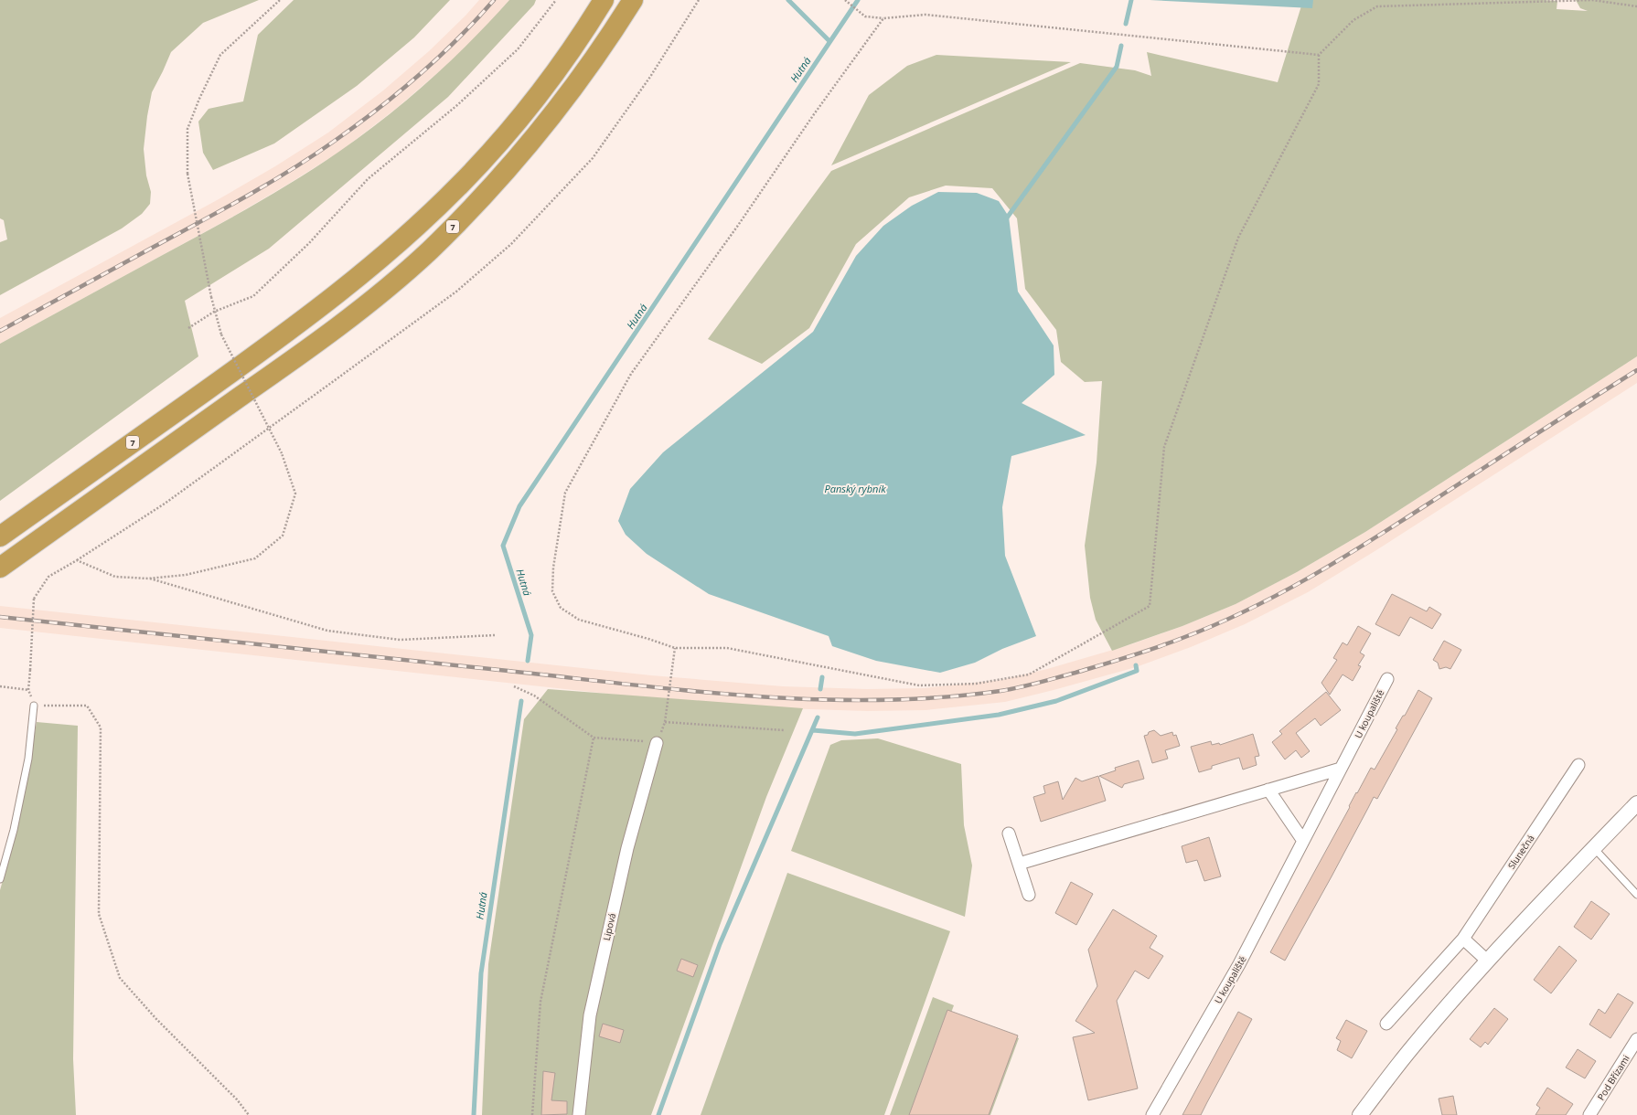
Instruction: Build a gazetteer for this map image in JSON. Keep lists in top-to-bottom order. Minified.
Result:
{"streets":{"highway":["7"],"street":["U koupaliště","Slunečná","Lipová","Pod Břízami"]},"water":["Hutná","Panský rybník"]}
